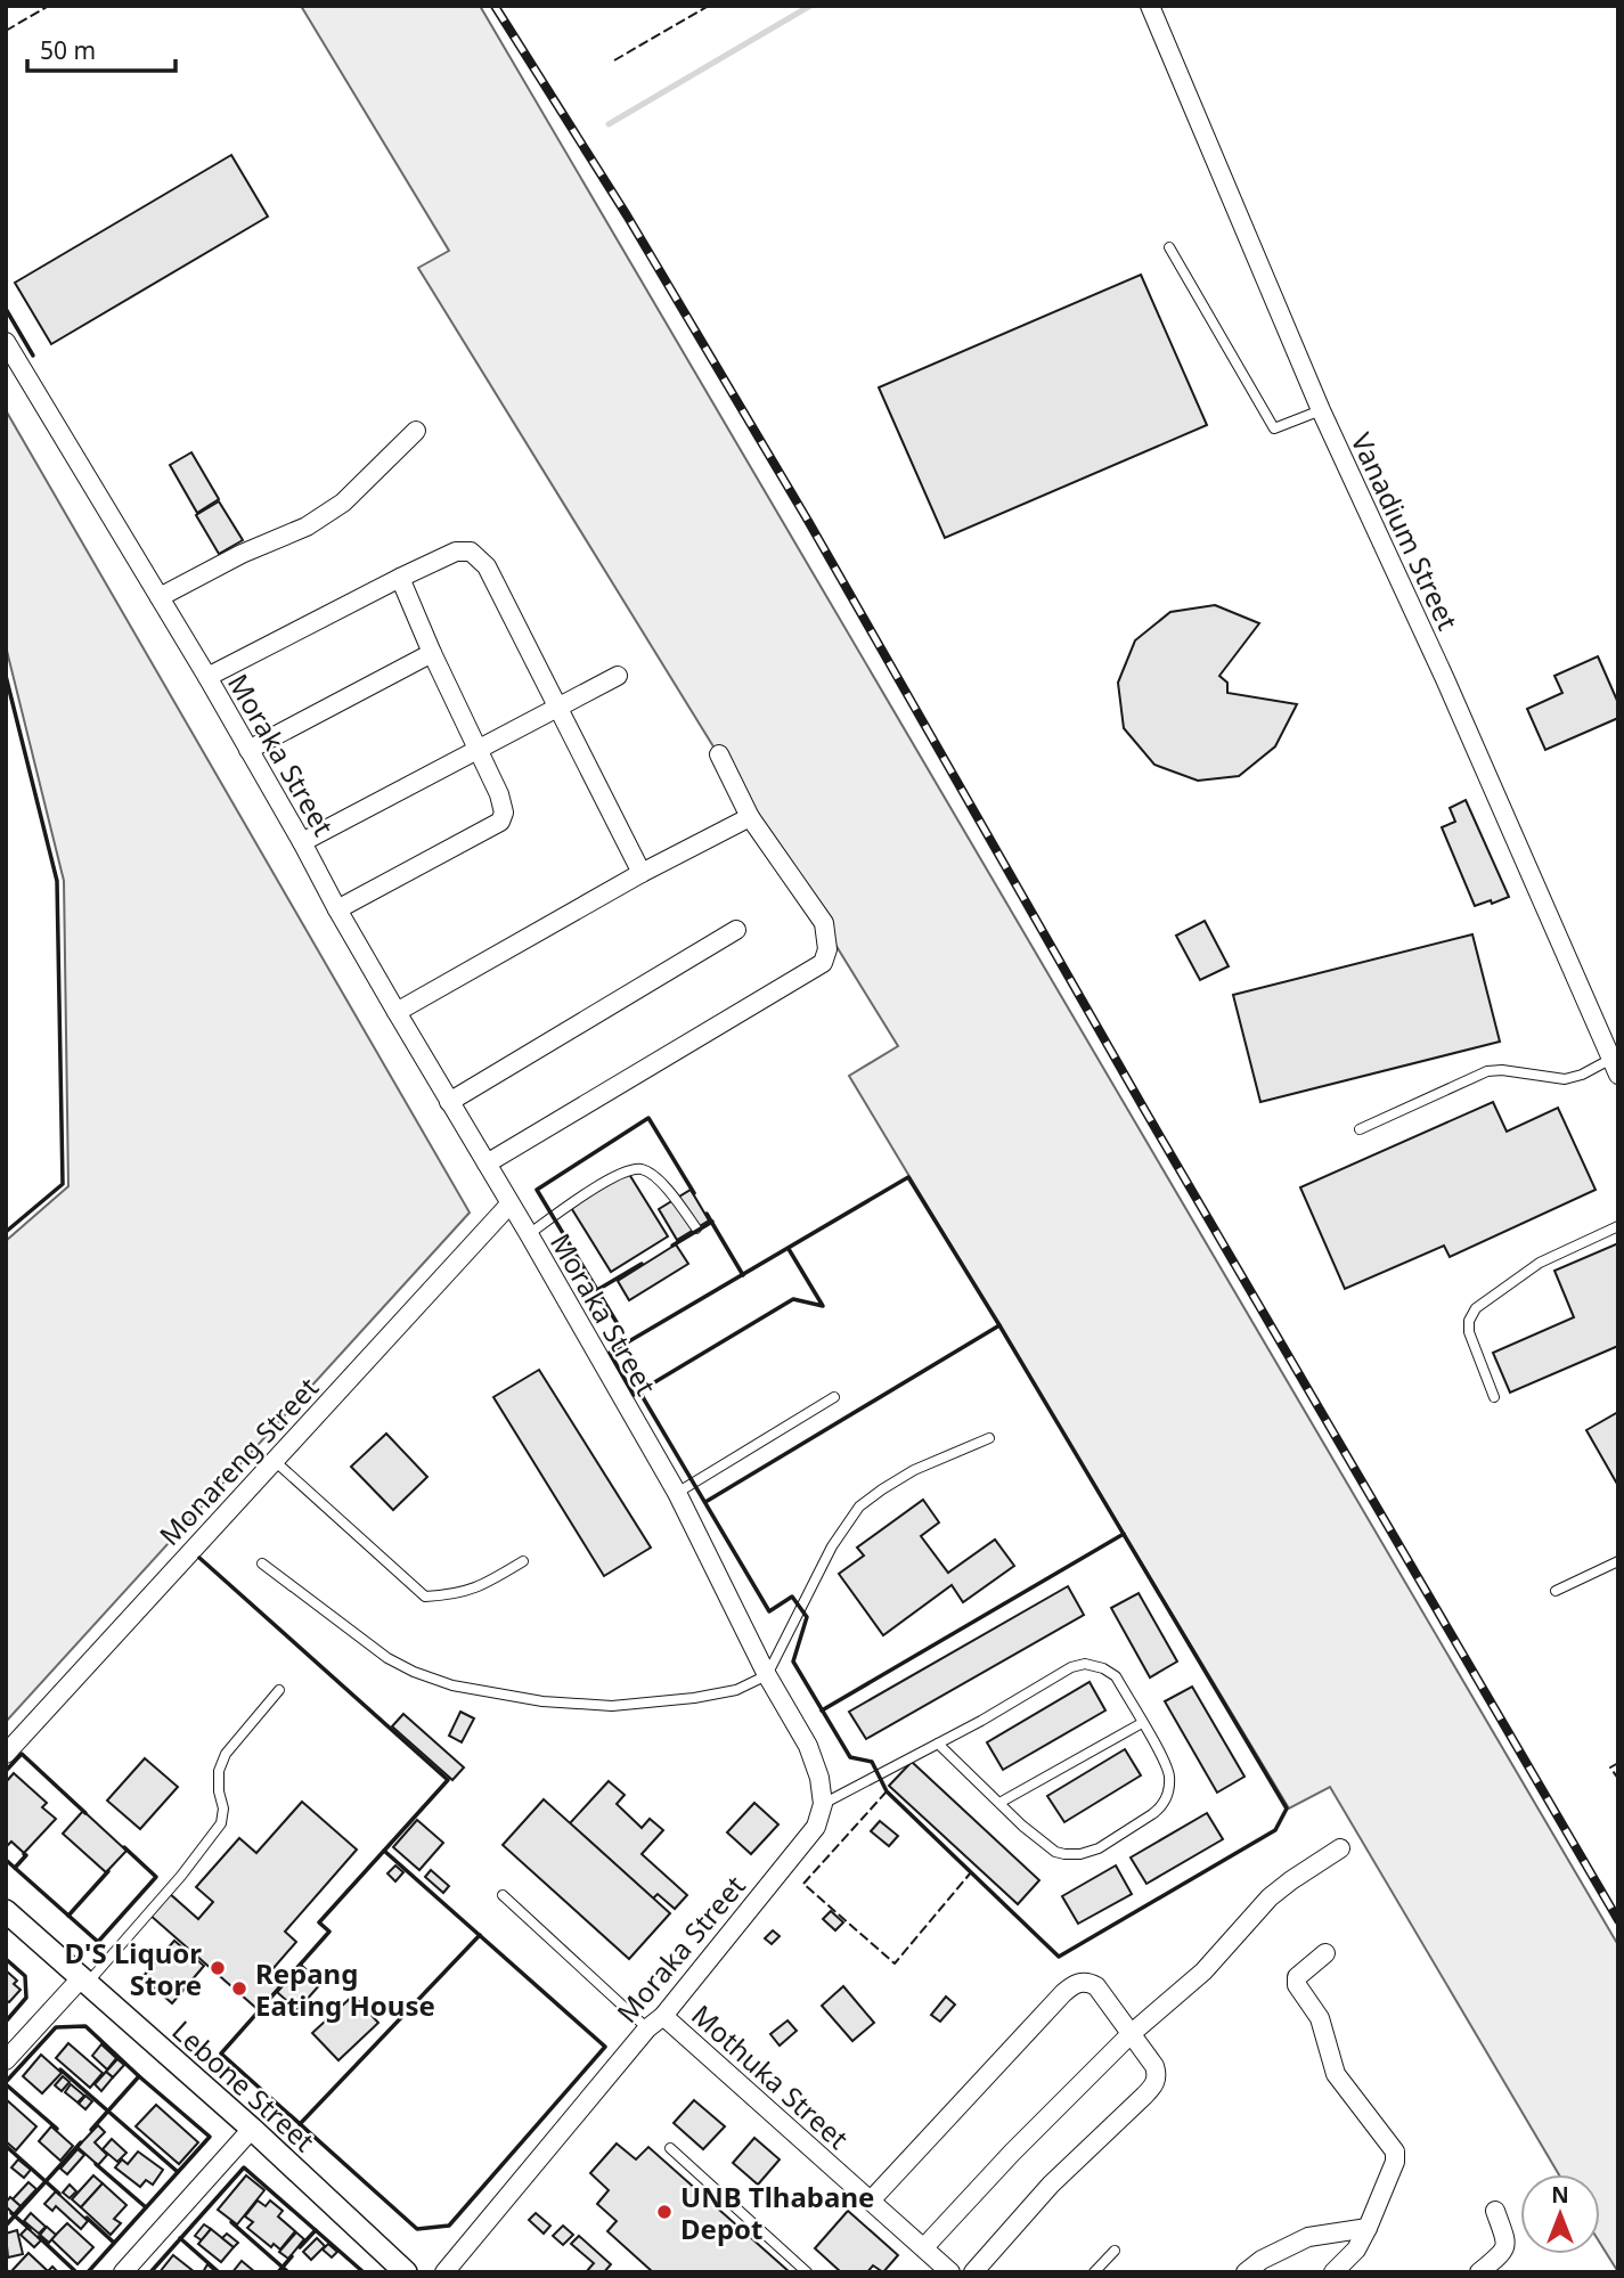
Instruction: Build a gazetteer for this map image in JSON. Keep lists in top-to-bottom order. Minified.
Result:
{"streets":{"street":["Vanadium Street","Moraka Street","Monareng Street","Mothuka Street","Lebone Street"]},"crossings":[["Moraka Street","Monareng Street"],["Moraka Street","Mothuka Street"]],"places":["D'S Liquor Store","Repang Eating House","UNB Tlhabane Depot"],"scale_bar":"50 m","north":"top"}
